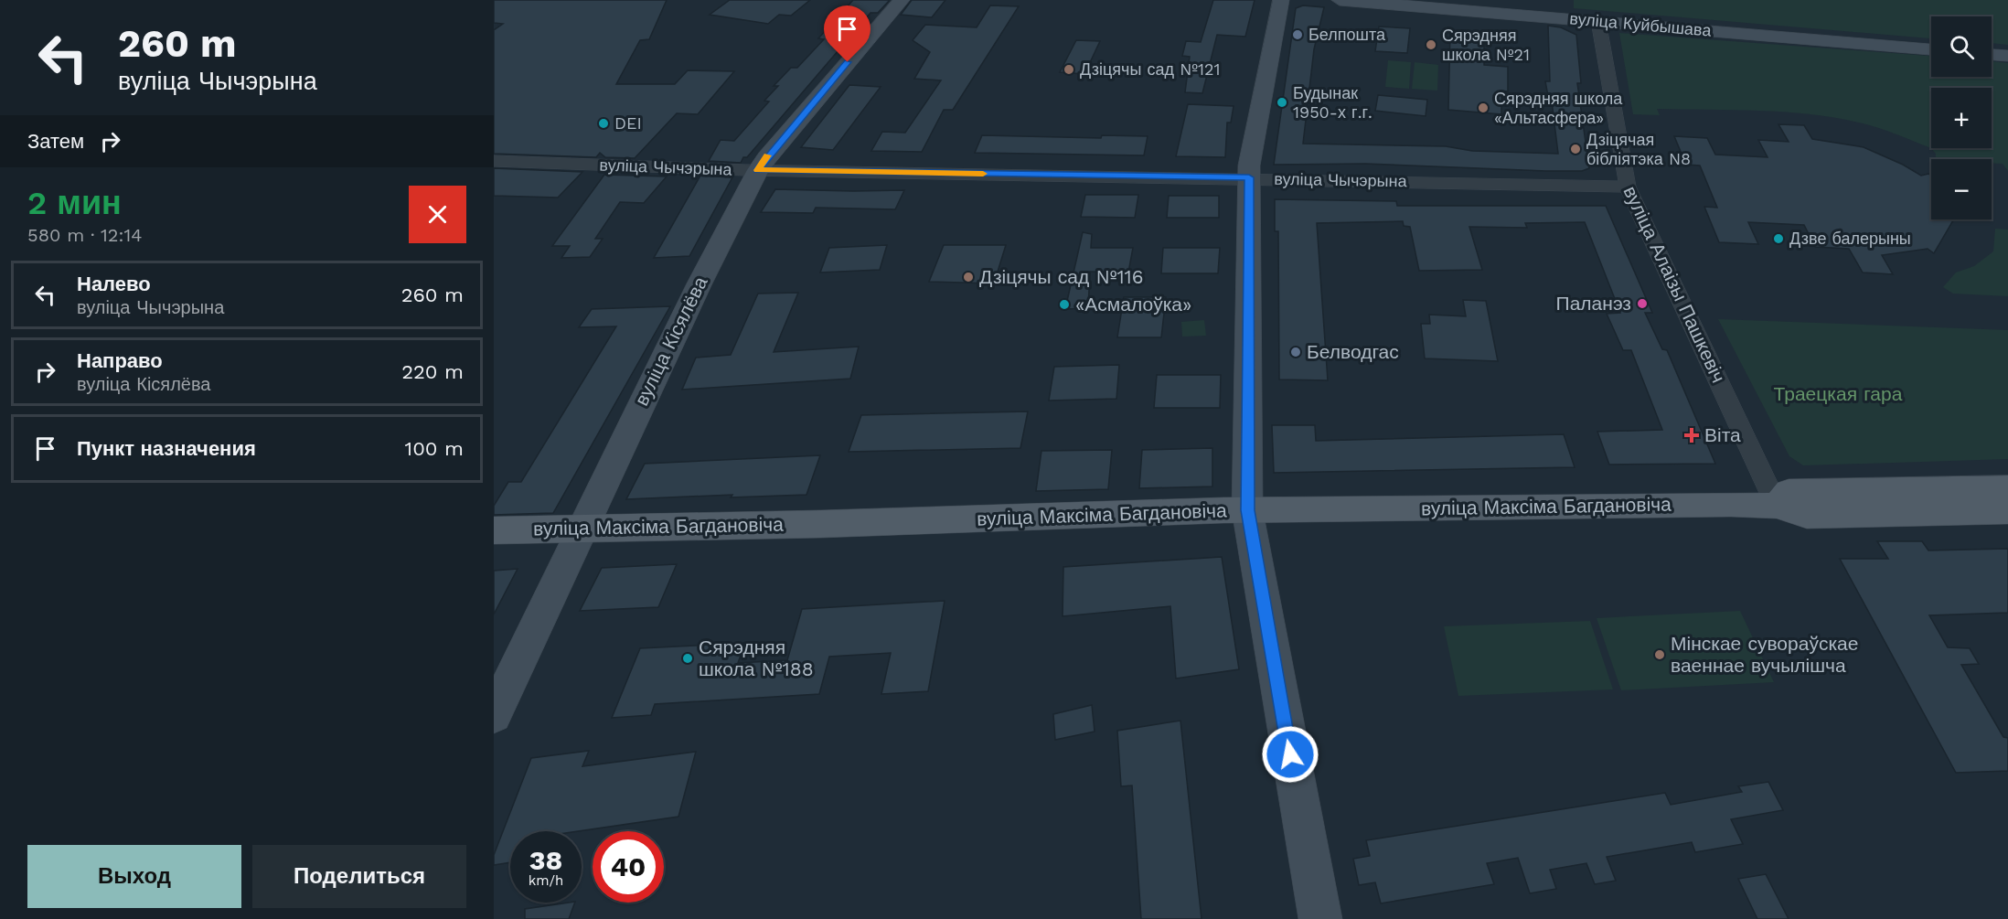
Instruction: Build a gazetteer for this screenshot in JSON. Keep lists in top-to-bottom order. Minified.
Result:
{"streets":{"main road":["вуліца Максіма Багдановіча"],"street":["вуліца Куйбышава","вуліца Чычэрына","вуліца Алаізы Пашкевіч","вуліца Кісялёва"]},"crossings":[["вуліца Куйбышава","вуліца Алаізы Пашкевіч"],["вуліца Чычэрына","вуліца Алаізы Пашкевіч"],["вуліца Чычэрына","вуліца Кісялёва"],["вуліца Алаізы Пашкевіч","вуліца Максіма Багдановіча"],["вуліца Кісялёва","вуліца Максіма Багдановіча"]],"parks":["Траецкая гара"],"places":{"other":["Белпошта","Сярэдняя школа №21","Дзіцячы сад №121","Будынак 1950-х г.г.","Сярэдняя школа «Альтасфера»","DEI","Дзіцячая бібліятэка N8","Дзве балерыны","Дзіцячы сад №116","Паланэз","«Асмалоўка»","Белводгас","Мінскае сувораўскае ваеннае вучылішча","Сярэдняя школа №188"],"health":["Віта"]},"page":{"turn":["260 m","вуліца Чычэрына"],"map_buttons":["+","−"],"then":"Затем","heading":["2 мин","580 m · 12:14"],"list":[{"name":"Налево","note":"вуліца Чычэрына","value":"260 m"},{"name":"Направо","note":"вуліца Кісялёва","value":"220 m"},{"name":"Пункт назначения","value":"100 m"}],"speed":"38 km/h","limit":"40","buttons":["Выход","Поделиться"]}}
